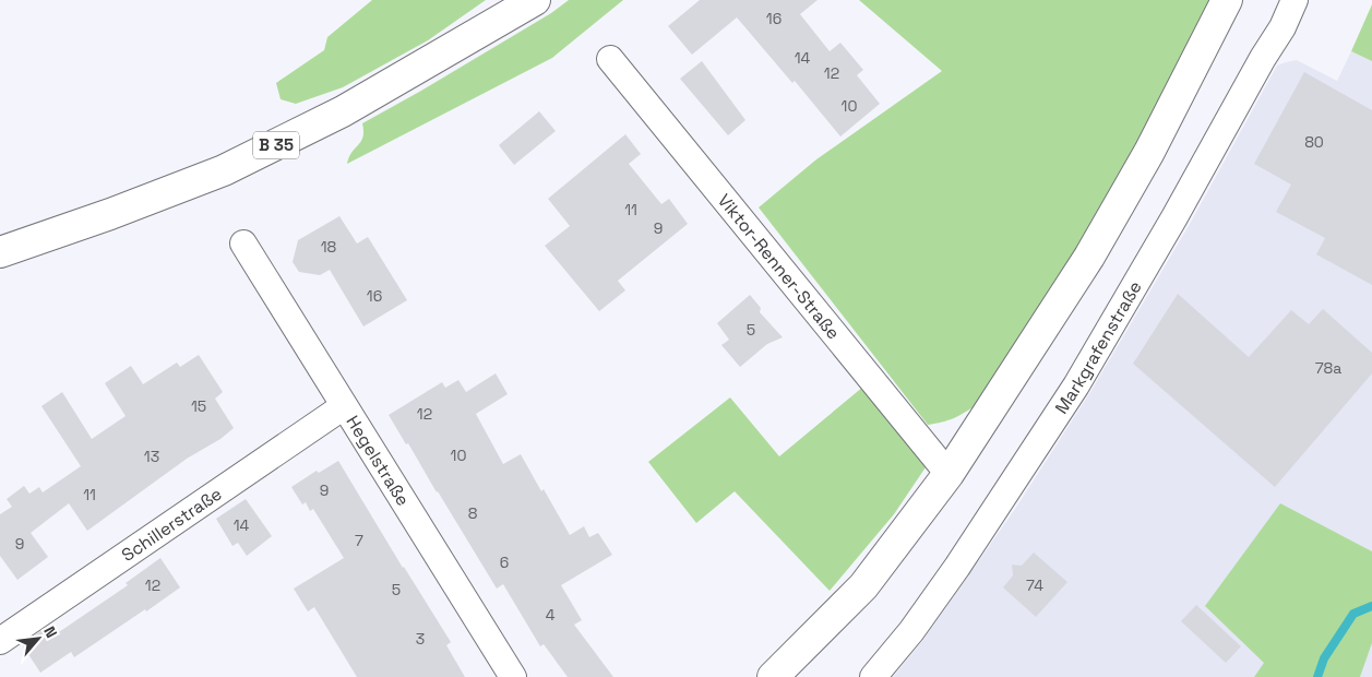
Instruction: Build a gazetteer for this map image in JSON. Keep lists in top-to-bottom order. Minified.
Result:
{"streets":{"street":["B 35","Viktor-Renner-Straße","Markgrafenstraße","Hegelstraße","Schillerstraße"]},"crossings":[["Hegelstraße","Schillerstraße"]],"house_numbers":["16","14","12","10","80","11","9","18","16","5","78a","15","12","10","13","9","11","8","14","7","9","6","12","74","5","4","3"],"north":"top right"}
